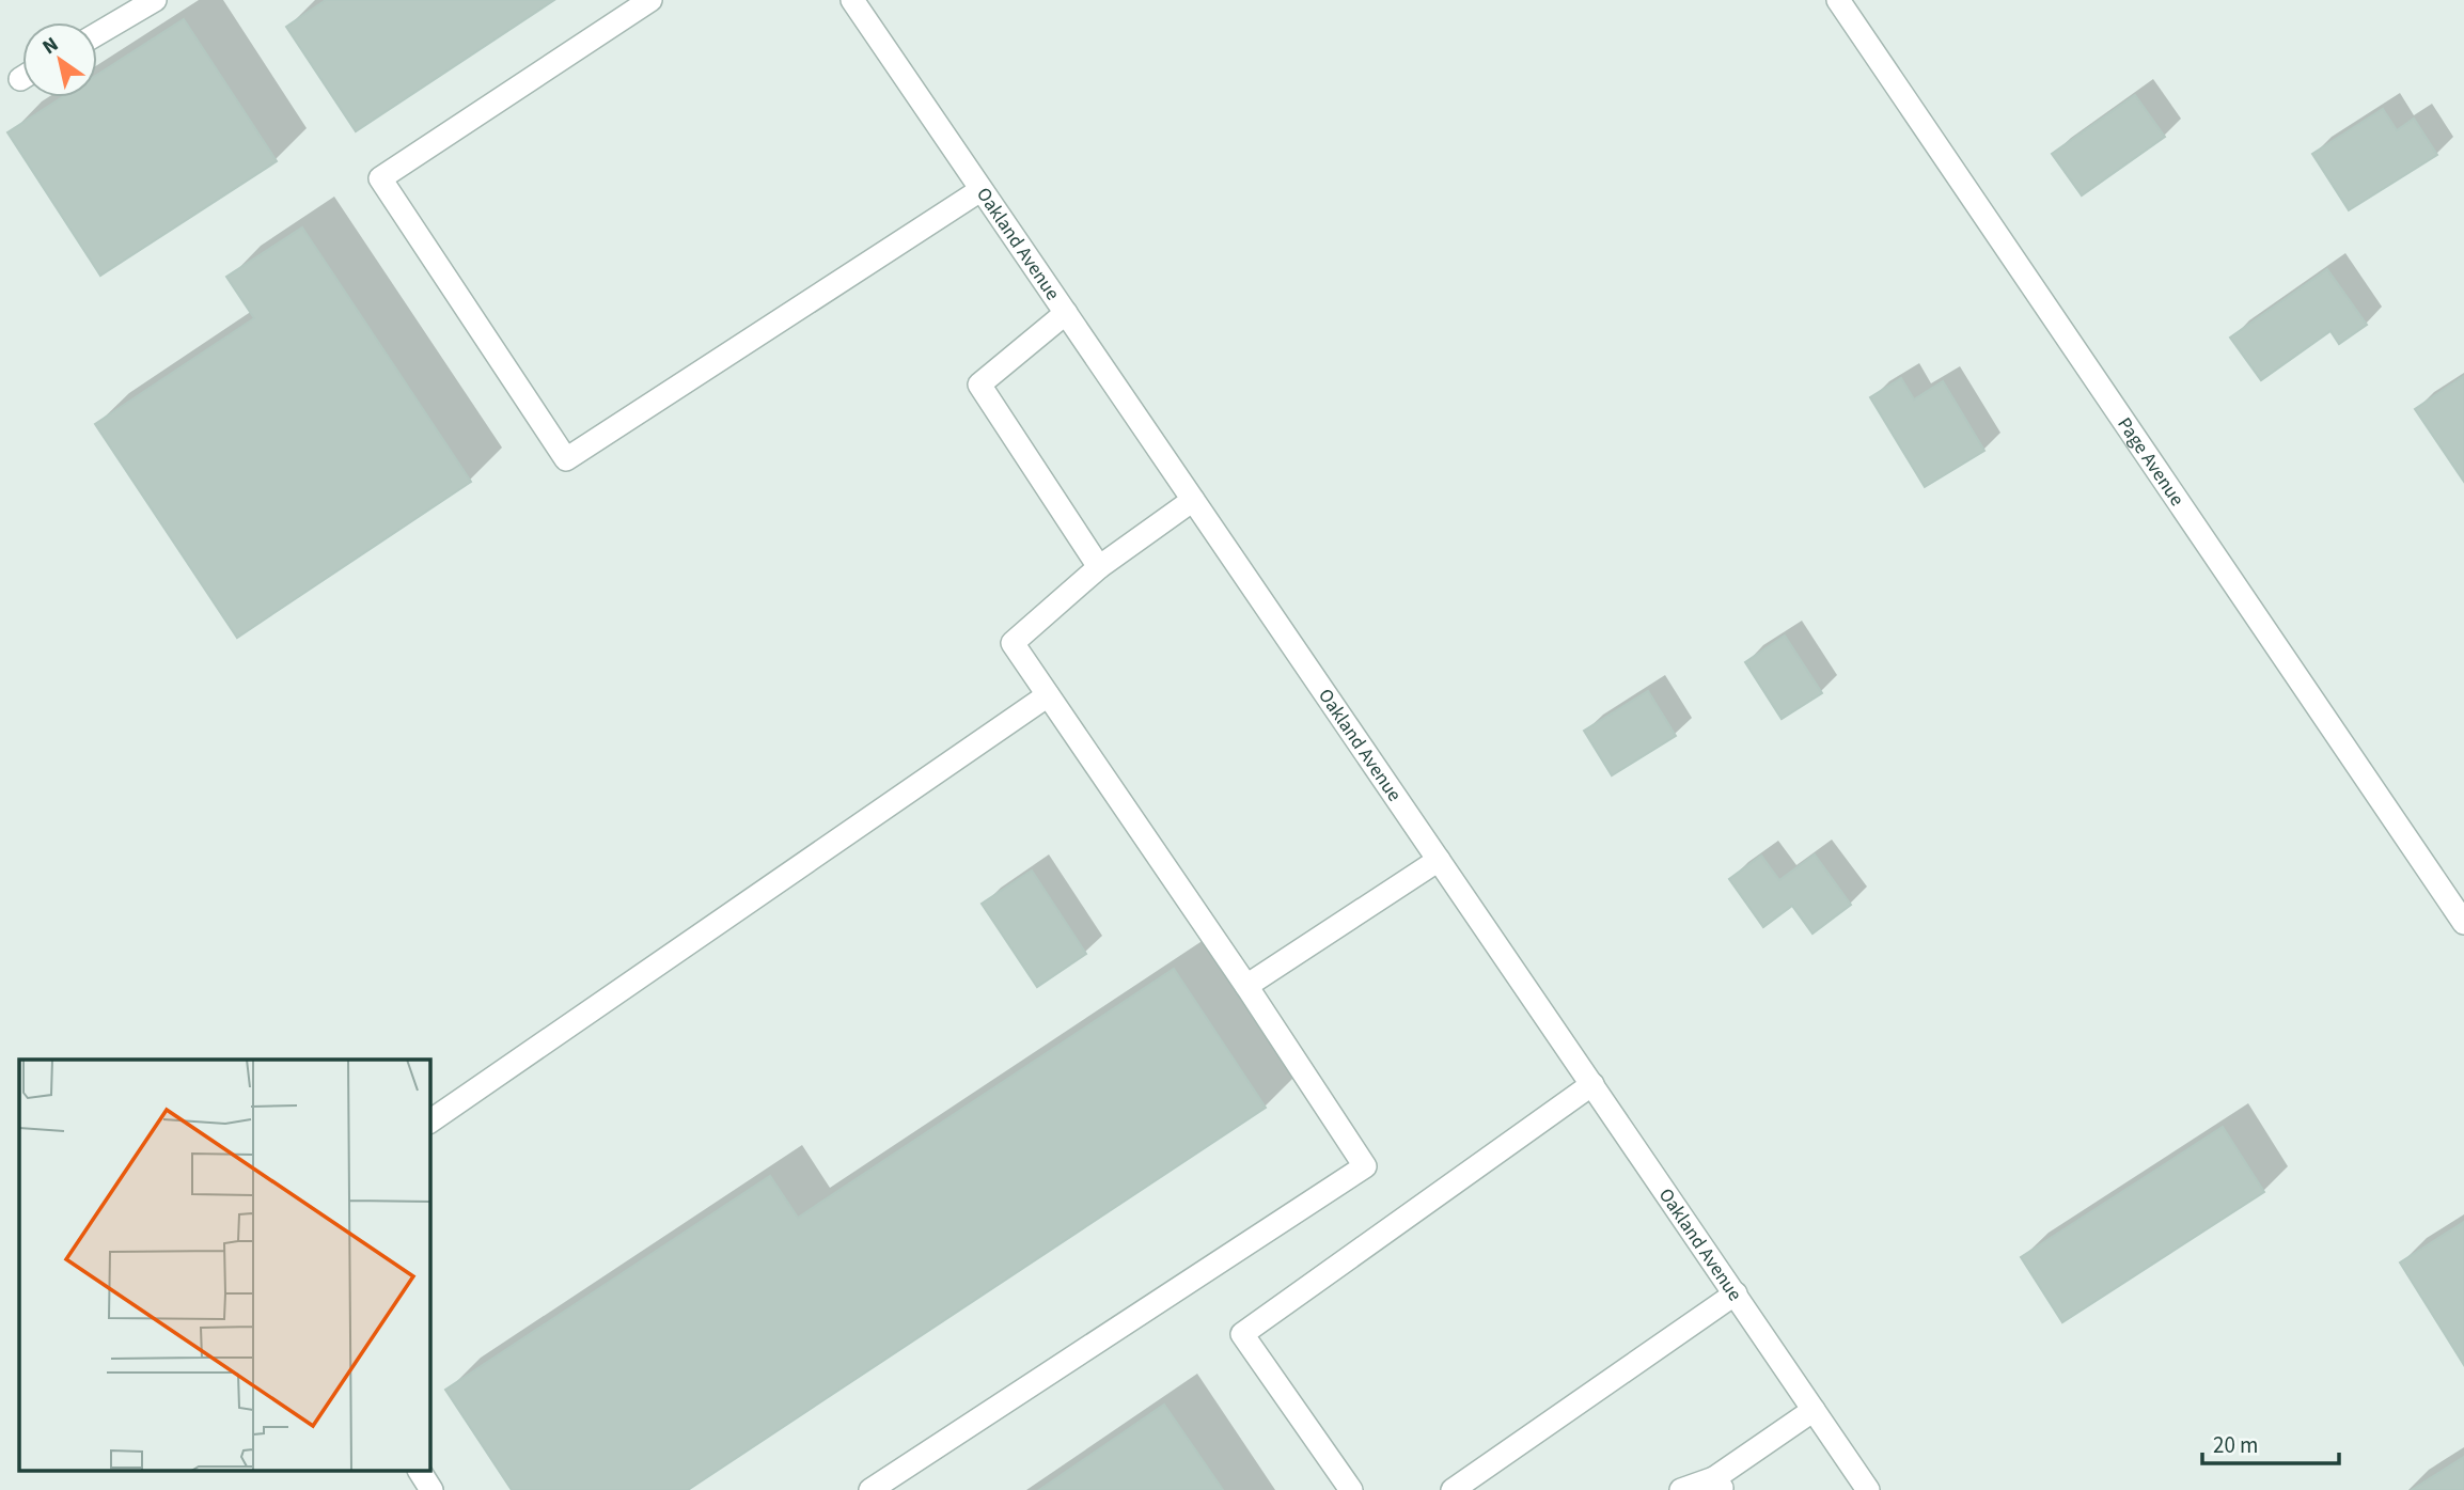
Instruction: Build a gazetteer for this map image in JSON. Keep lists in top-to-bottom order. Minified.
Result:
{"streets":{"street":["Oakland Avenue","Page Avenue"]},"scale_bar":"20 m","north":"top left"}
